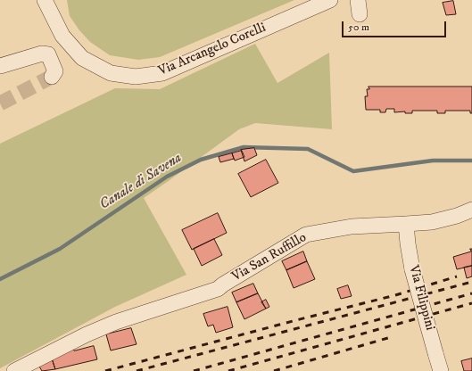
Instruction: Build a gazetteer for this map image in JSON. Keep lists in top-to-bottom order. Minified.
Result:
{"streets":{"street":["Via Arcangelo Corelli","Via San Ruffillo","Via Filippini"]},"crossings":[["Via San Ruffillo","Via Filippini"]],"water":["Canale di Savena"],"scale_bar":"50 m"}
